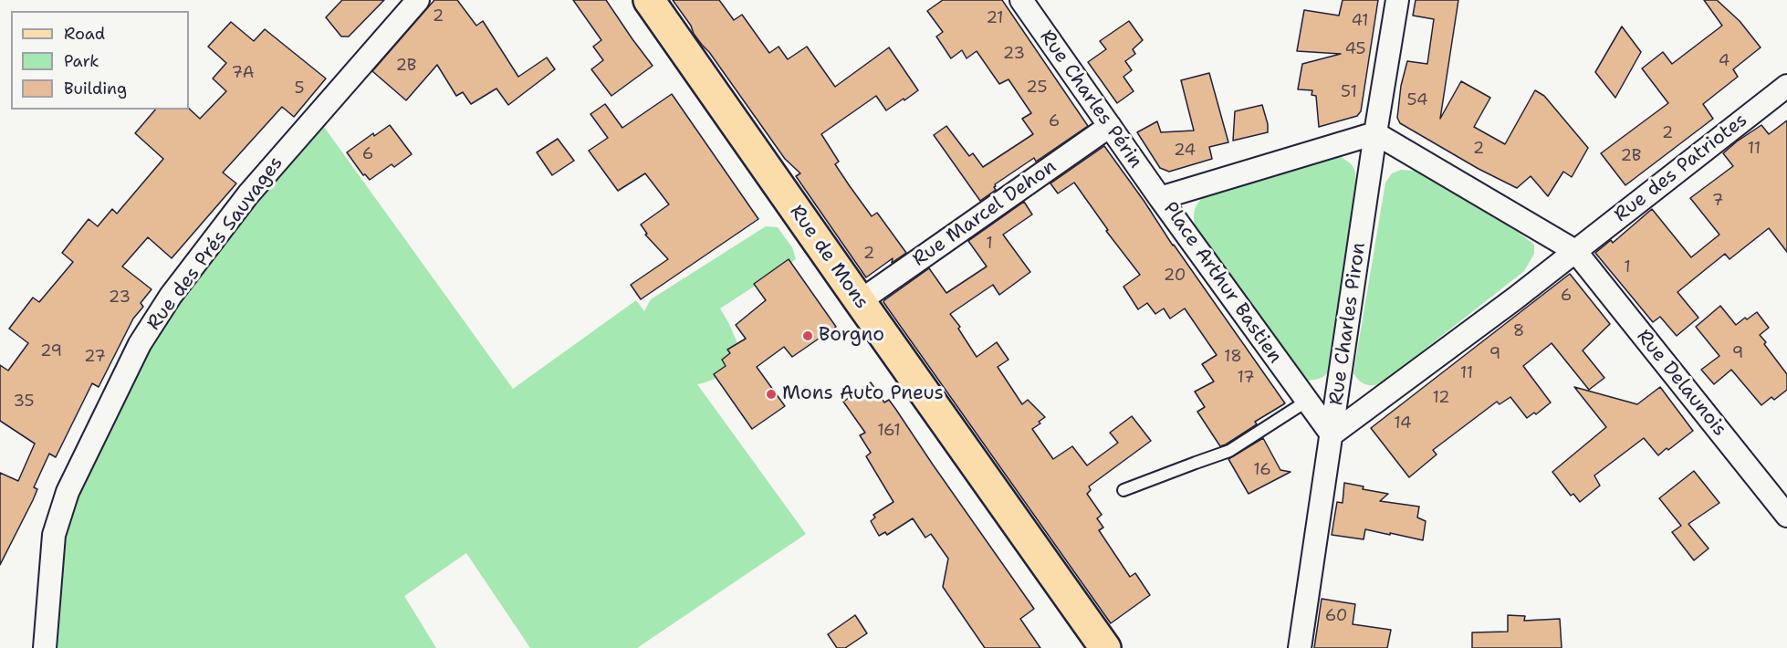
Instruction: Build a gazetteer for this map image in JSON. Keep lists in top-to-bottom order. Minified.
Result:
{"streets":{"main road":["Rue de Mons"],"street":["Rue Charles Périn","Rue des Patriotes","Rue Marcel Dehon","Rue des Prés Sauvages","Place Arthur Bastien","Rue Charles Piron","Rue Delaunois"]},"crossings":[["Rue Charles Périn","Rue Marcel Dehon"],["Rue Charles Périn","Place Arthur Bastien"],["Rue des Patriotes","Rue Delaunois"],["Rue Marcel Dehon","Rue de Mons"],["Place Arthur Bastien","Rue Charles Piron"]],"places":["Borgno","Mons Auto Pneus"],"house_numbers":["2","21","41","45","23","4","2B","7A","25","5","51","54","6","2","2","11","24","6","2B","7","1","2","1","20","6","23","8","29","9","9","27","18","11","17","12","35","14","161","16","60"],"legend":["Road","Park","Building"]}
